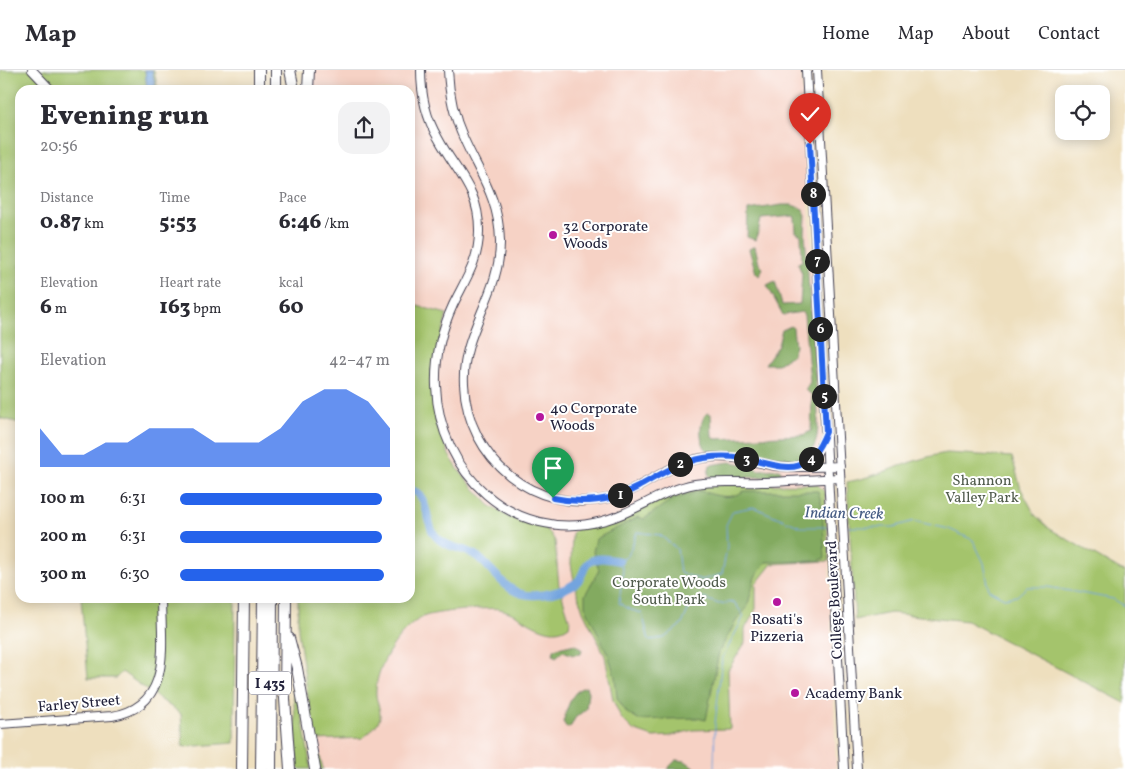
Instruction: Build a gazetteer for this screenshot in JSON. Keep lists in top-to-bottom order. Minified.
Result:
{"streets":{"highway":["I 435"],"street":["College Boulevard","Farley Street"]},"water":["Indian Creek"],"parks":["Shannon Valley Park","Corporate Woods South Park"],"places":["32 Corporate Woods","40 Corporate Woods","Rosati's Pizzeria","Academy Bank"],"page":{"header":"Map","nav":["Home","Map","About","Contact"],"heading":["Evening run","20:56"],"stats":[["Distance","0.87 km"],["Time","5:53"],["Pace","6:46 /km"],["Elevation","6 m"],["Heart rate","163 bpm"],["kcal","60"]],"pins":["8","7","6","5","3","4","2","1"],"chart":["Elevation","42–47 m"],"list":[{"name":"100 m","note":"6:31"},{"name":"200 m","note":"6:31"},{"name":"300 m","note":"6:30"}]}}
